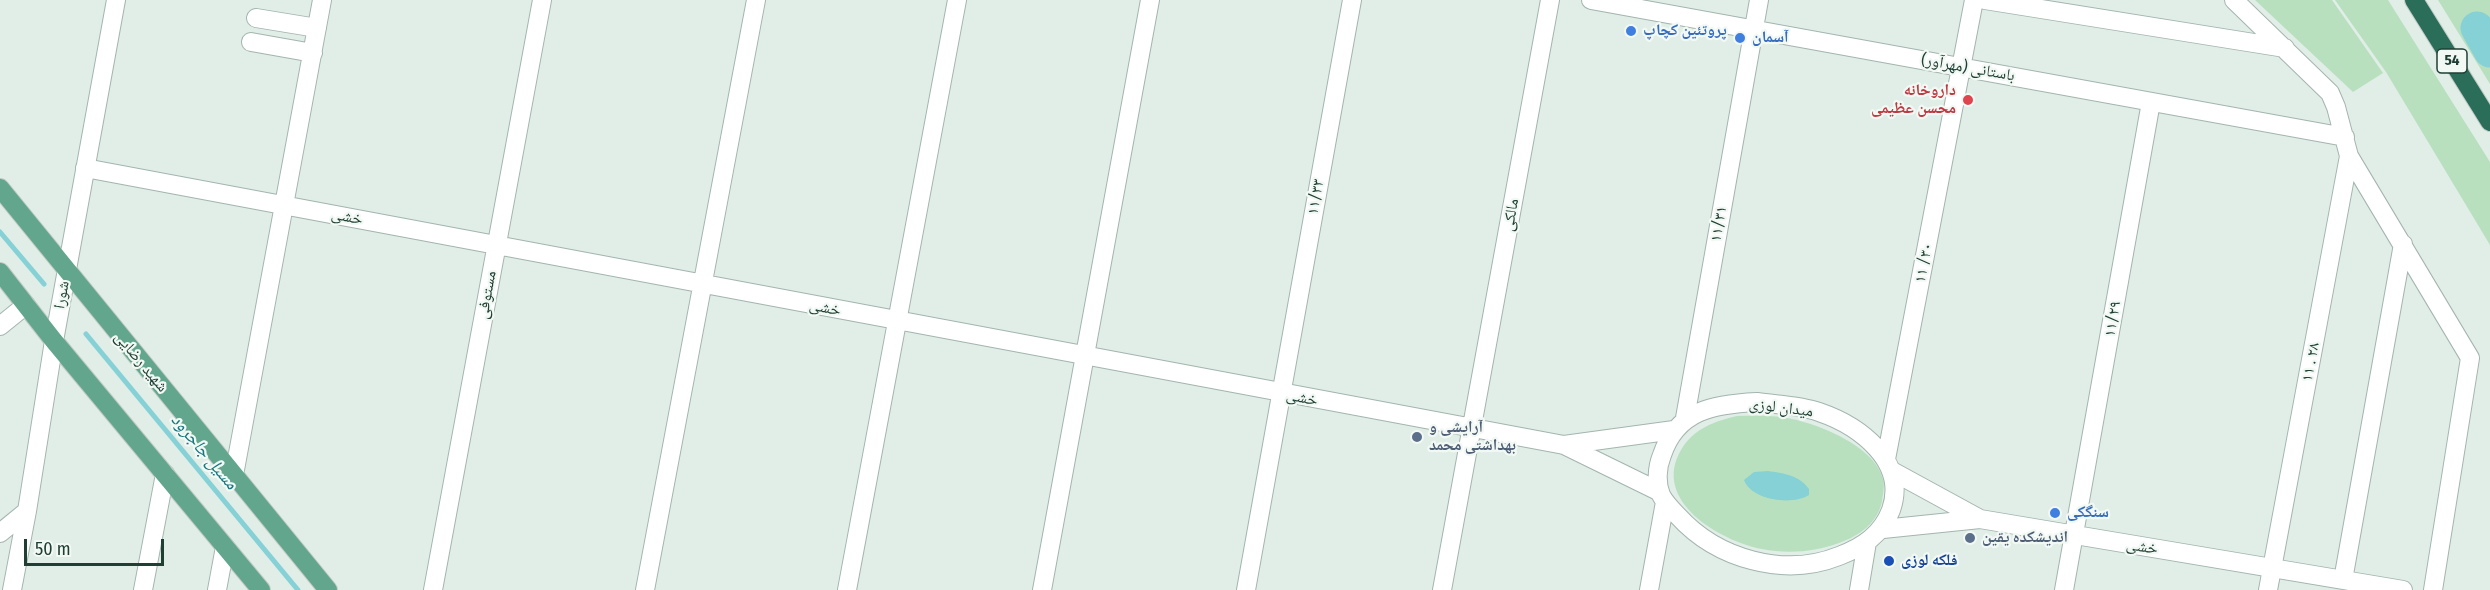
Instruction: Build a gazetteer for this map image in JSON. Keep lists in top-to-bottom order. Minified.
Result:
{"streets":{"highway":["54"],"main road":["شهید رضایی"],"street":["باستانی (مهرآور)","۱۱/۳۳","مالکی","خشی","۱۱/۳۱","۱۱ /۳۰","شورا","مستوفی","۱۱/۲۹","۱۱ . ۲۸","میدان لوزی"]},"crossings":[["باستانی (مهرآور)","۱۱/۳۱"],["باستانی (مهرآور)","۱۱ /۳۰"],["باستانی (مهرآور)","۱۱/۲۹"],["۱۱/۳۳","خشی"],["مالکی","خشی"],["خشی","۱۱/۳۱"],["خشی","۱۱ /۳۰"],["خشی","شورا"],["خشی","مستوفی"],["خشی","۱۱/۲۹"],["خشی","۱۱ . ۲۸"],["خشی","میدان لوزی"],["۱۱/۳۱","۱۱ /۳۰"],["۱۱/۳۱","میدان لوزی"],["۱۱ /۳۰","میدان لوزی"],["شورا","شهید رضایی"]],"water":["مسیل جاجرود"],"places":["پروتئین کچاپ","آسمان","داروخانه محسن عظیمی","آرایشی و بهداشتی محمد","سنگکی","اندیشکده یقین","فلکه لوزی"],"scale_bar":"50 m"}
